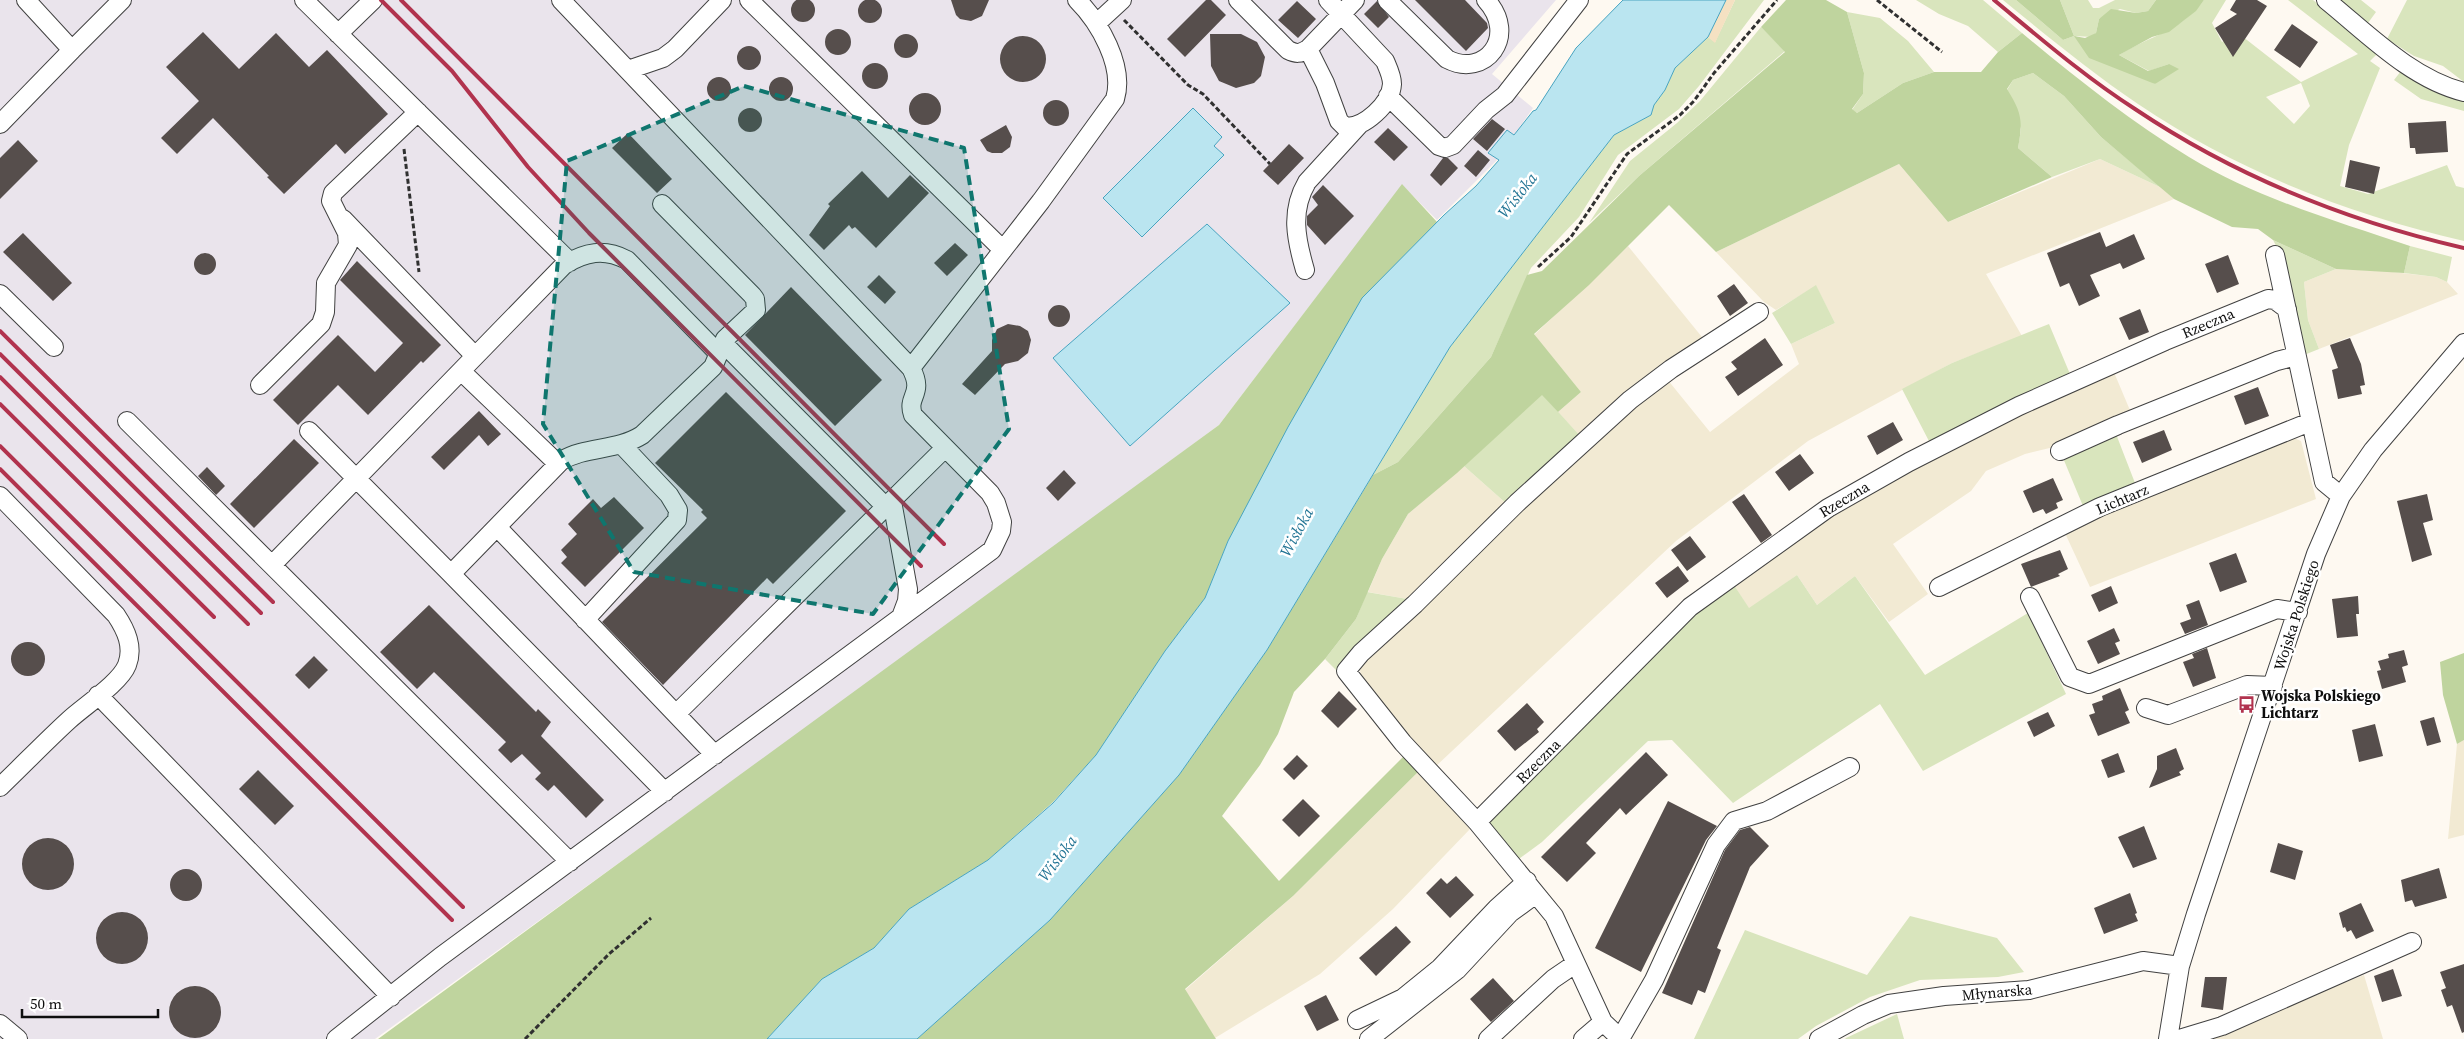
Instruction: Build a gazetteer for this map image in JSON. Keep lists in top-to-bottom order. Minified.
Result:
{"streets":{"street":["Rzeczna","Lichtarz","Wojska Polskiego","Młynarska"]},"crossings":[["Wojska Polskiego","Młynarska"]],"water":["Wisłoka"],"places":{"bus stop":["Wojska Polskiego Lichtarz"]},"scale_bar":"50 m"}
